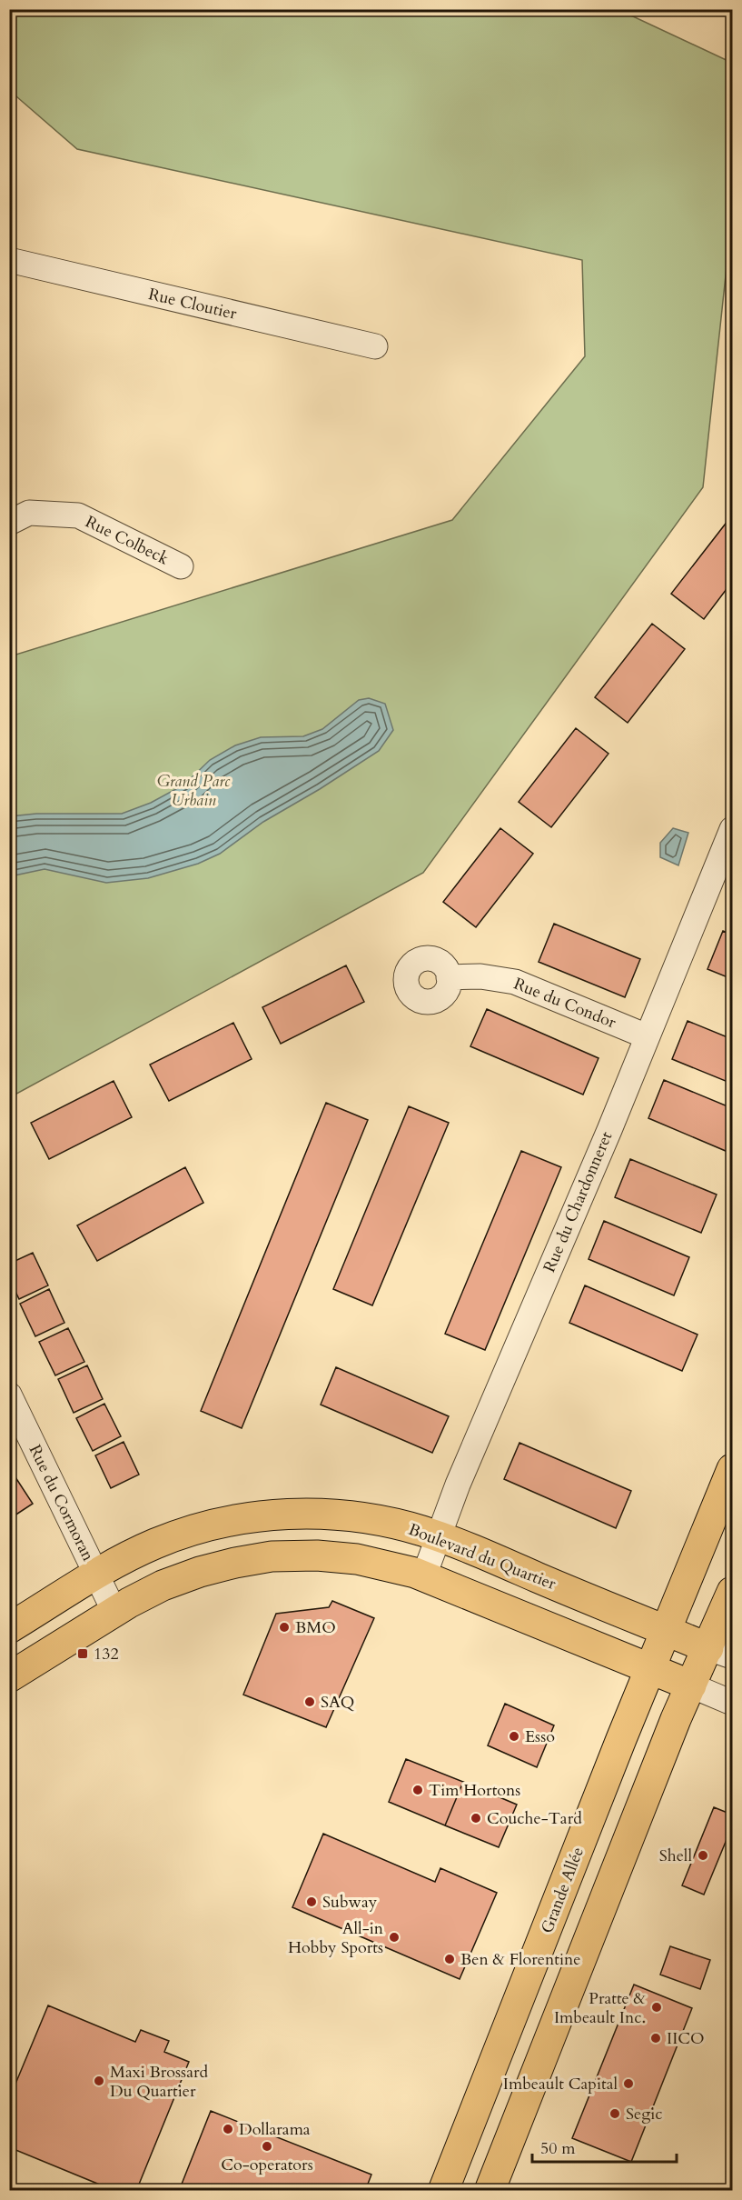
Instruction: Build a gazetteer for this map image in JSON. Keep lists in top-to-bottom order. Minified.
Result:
{"streets":{"main road":["Boulevard du Quartier","Grande Allée"],"street":["Rue Cloutier","Rue Colbeck","Rue du Condor","Rue du Chardonneret","Rue du Cormoran"]},"crossings":[["Rue du Condor","Rue du Chardonneret"],["Rue du Chardonneret","Boulevard du Quartier"],["Rue du Cormoran","Boulevard du Quartier"],["Boulevard du Quartier","Grande Allée"]],"parks":["Grand Parc Urbain"],"places":{"other":["BMO","SAQ","Esso","Tim Hortons","Couche-Tard","Shell","Subway","All-in Hobby Sports","Ben & Florentine","Pratte & Imbeault Inc.","IICO","Maxi Brossard Du Quartier","Imbeault Capital","Segic","Dollarama","Co-operators"],"transit":["132"]},"scale_bar":"50 m"}
